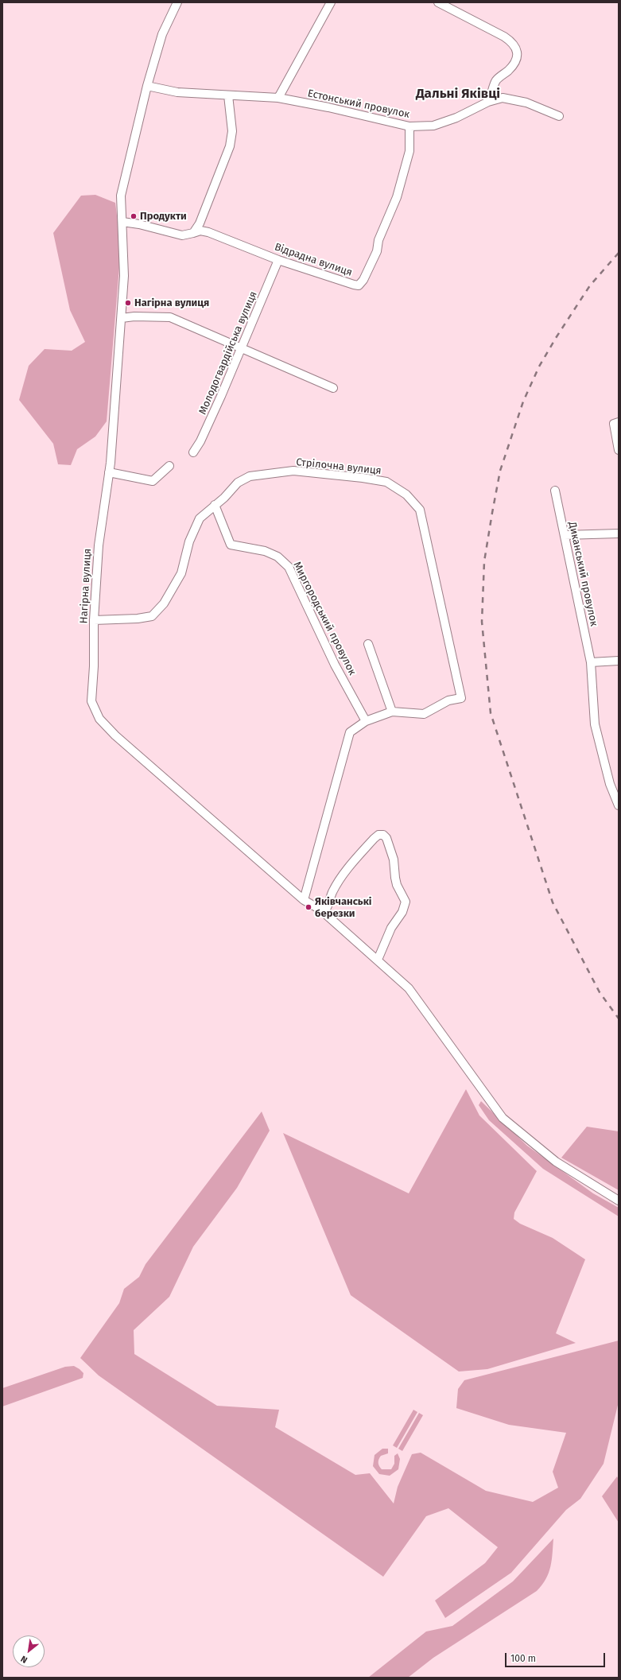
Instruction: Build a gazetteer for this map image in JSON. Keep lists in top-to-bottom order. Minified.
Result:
{"streets":{"street":["Естонський провулок","Відрадна вулиця","Молодогвардійська вулиця","Стрілочна вулиця","Диканський провулок","Нагірна вулиця","Миргородський провулок"]},"crossings":[["Естонський провулок","Відрадна вулиця"],["Естонський провулок","Нагірна вулиця"],["Відрадна вулиця","Молодогвардійська вулиця"],["Відрадна вулиця","Нагірна вулиця"],["Стрілочна вулиця","Нагірна вулиця"],["Стрілочна вулиця","Миргородський провулок"]],"districts":["Дальні Яківці"],"places":["Продукти","Нагірна вулиця","Яківчанські березки"],"scale_bar":"100 m","north":"bottom left"}
